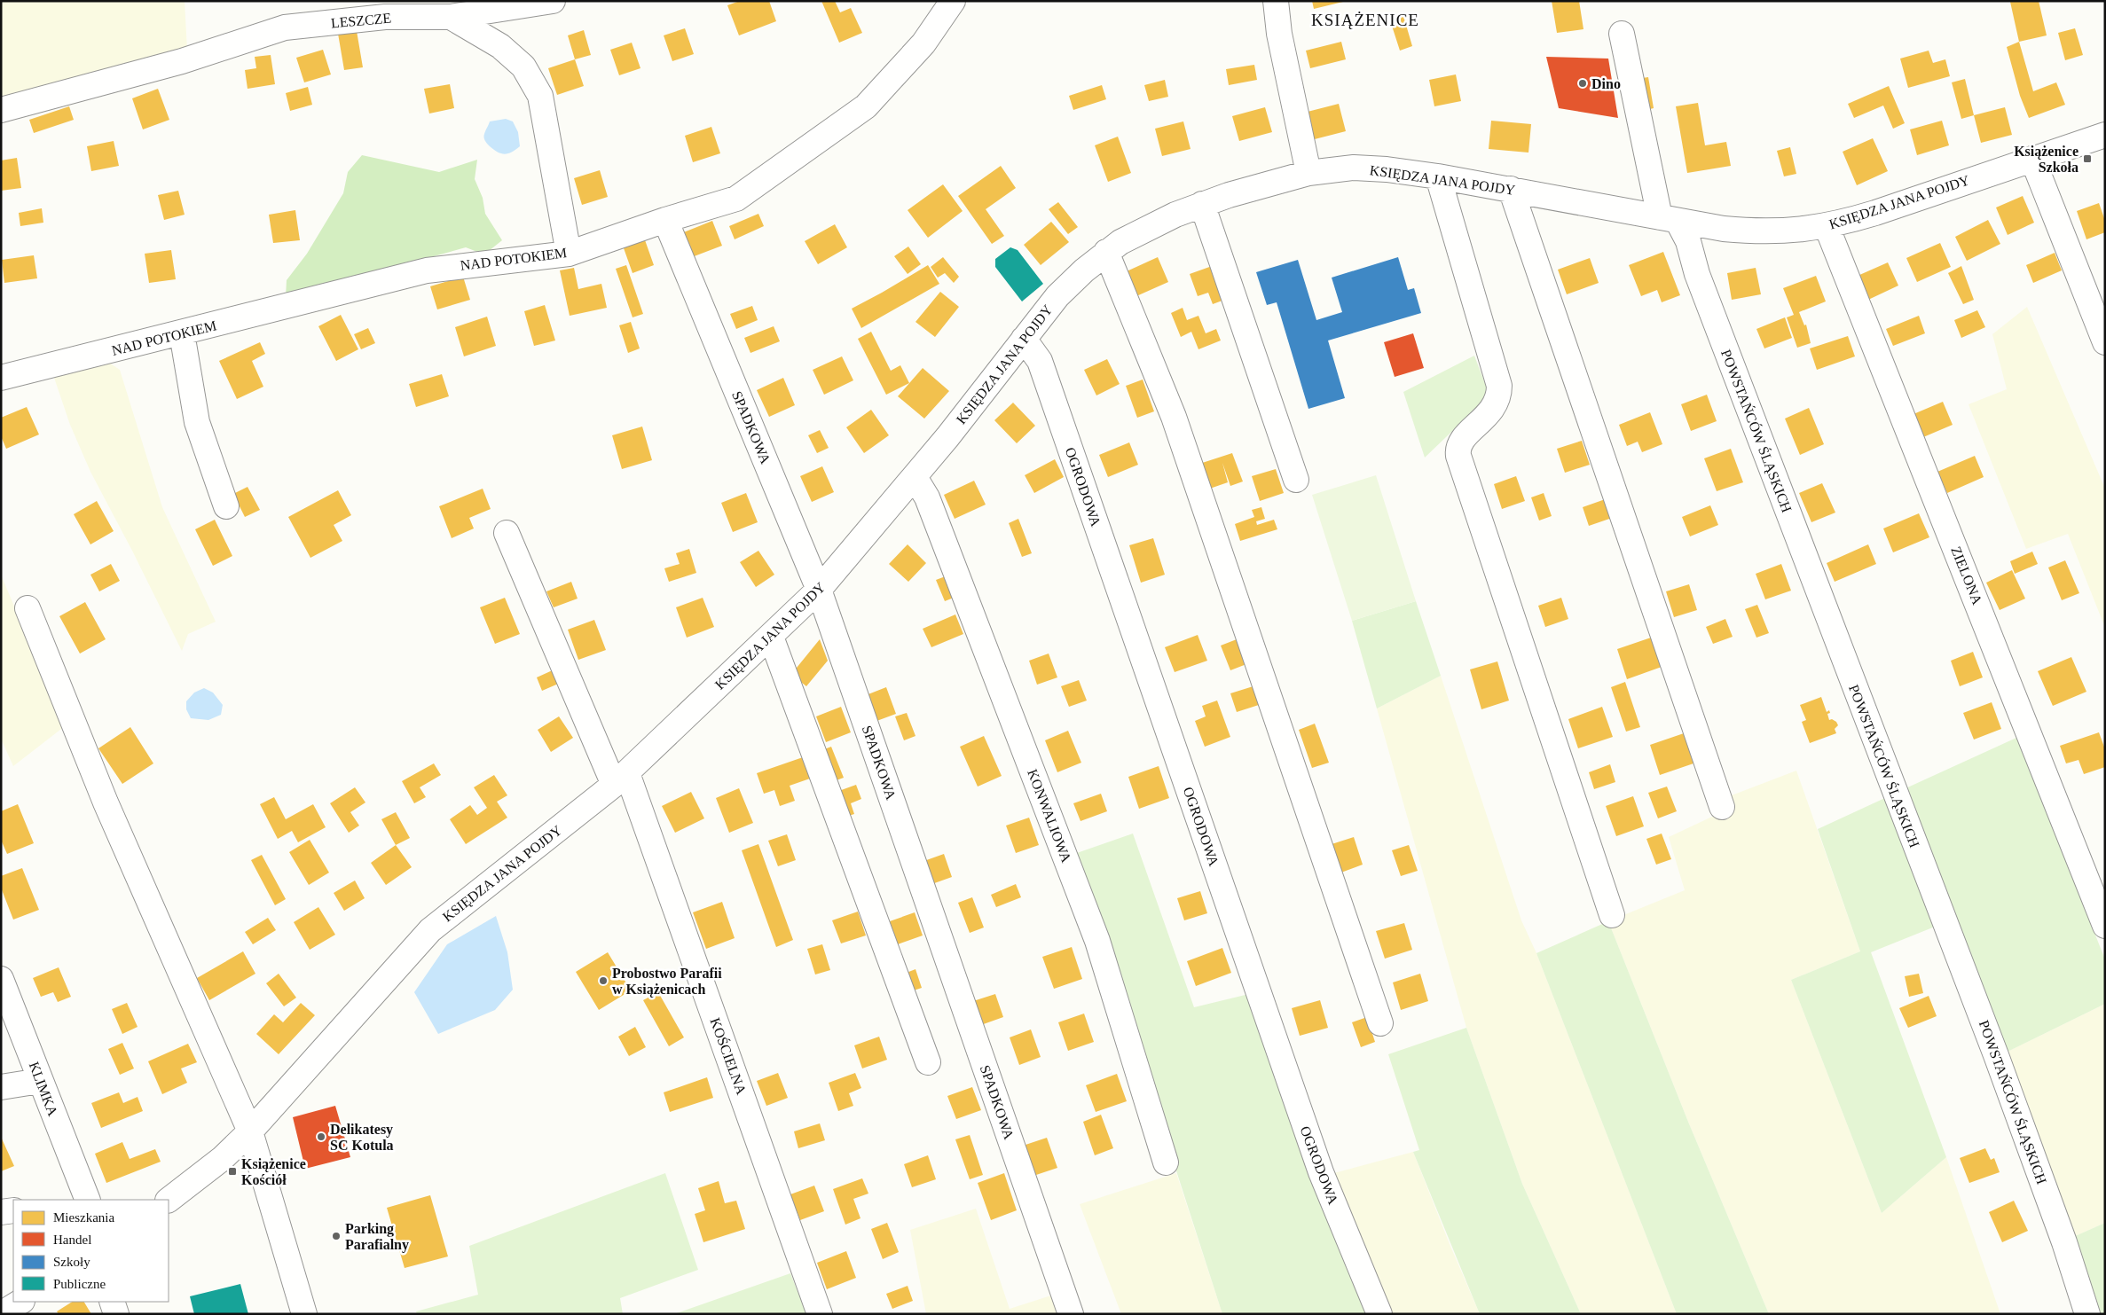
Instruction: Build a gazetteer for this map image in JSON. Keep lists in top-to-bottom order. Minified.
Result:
{"streets":{"street":["LESZCZE","KSIĘDZA JANA POJDY","NAD POTOKIEM","SPADKOWA","POWSTAŃCÓW ŚLĄSKICH","OGRODOWA","ZIELONA","KONWALIOWA","KOŚCIELNA","KLIMKA"]},"crossings":[["KSIĘDZA JANA POJDY","SPADKOWA"],["KSIĘDZA JANA POJDY","POWSTAŃCÓW ŚLĄSKICH"],["KSIĘDZA JANA POJDY","OGRODOWA"],["KSIĘDZA JANA POJDY","ZIELONA"],["KSIĘDZA JANA POJDY","KONWALIOWA"],["KSIĘDZA JANA POJDY","KOŚCIELNA"],["NAD POTOKIEM","SPADKOWA"]],"districts":["KSIĄŻENICE"],"places":{"other":["Dino","Probostwo Parafii w Książenicach","Delikatesy SC Kotula","Parking Parafialny"],"transit":["Książenice Szkoła","Książenice Kościół"]},"legend":["Mieszkania","Handel","Szkoły","Publiczne"]}
